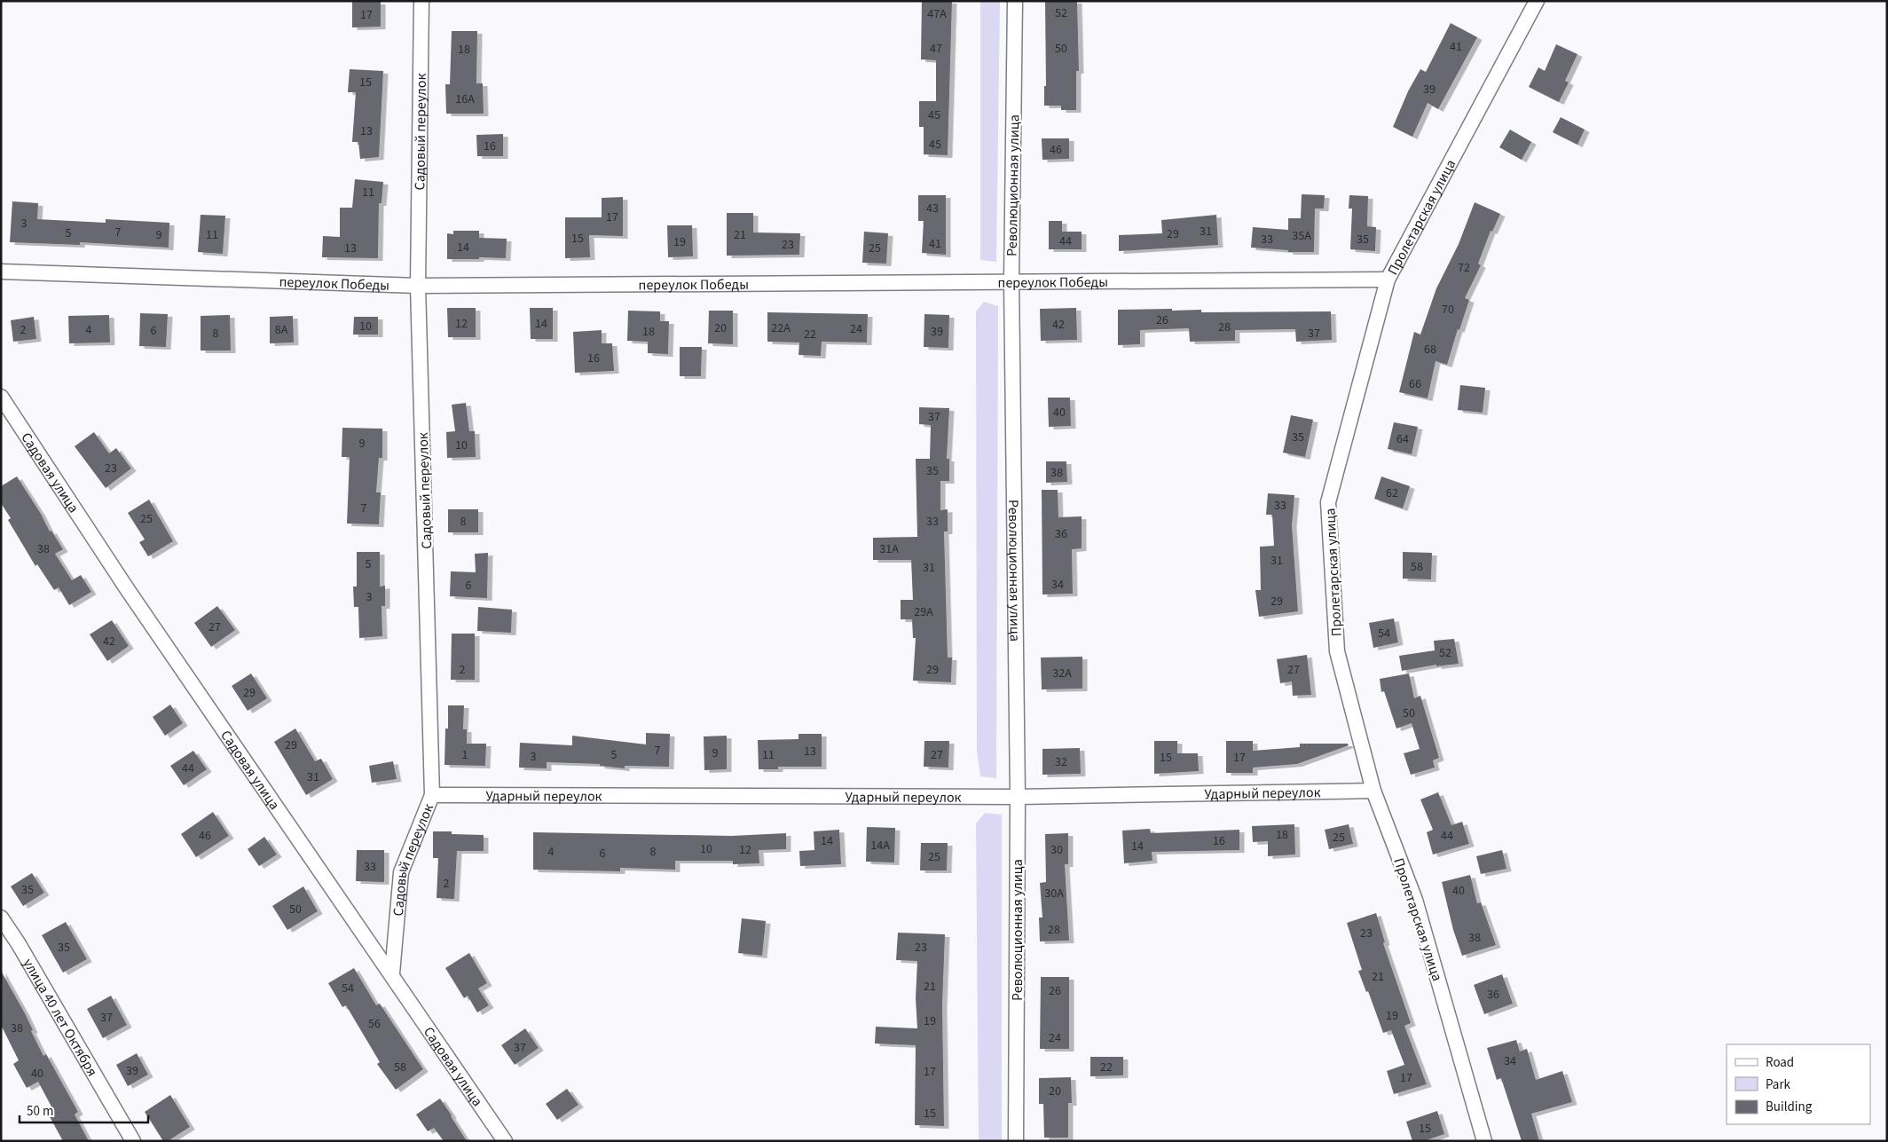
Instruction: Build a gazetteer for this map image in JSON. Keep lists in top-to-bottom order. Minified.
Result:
{"streets":{"street":["Садовый переулок","Революционная улица","Пролетарская улица","переулок Победы","Садовая улица","Ударный переулок","улица 40 лет Октября"]},"crossings":[["Садовый переулок","переулок Победы"],["Садовый переулок","Садовая улица"],["Садовый переулок","Ударный переулок"],["Революционная улица","переулок Победы"],["Революционная улица","Ударный переулок"],["Пролетарская улица","переулок Победы"],["Пролетарская улица","Ударный переулок"]],"house_numbers":["52","47А","17","41","47","50","18","15","39","16А","45","13","45","16","46","11","43","17","3","31","7","5","29","9","11","21","35А","15","33","35","44","19","41","23","14","13","25","72","70","26","12","14","42","10","28","20","22А","24","2","4","8А","6","18","39","8","37","22","68","16","66","40","37","35","64","9","10","23","35","38","62","33","7","25","8","33","36","38","31А","31","5","58","31","34","6","3","29","29А","27","54","42","52","2","29","27","32А","29","50","29","7","13","9","1","5","11","27","3","15","17","32","44","31","18","46","44","25","14","16","14А","14","10","12","30","4","8","6","25","33","2","35","40","30А","50","28","23","38","35","23","21","21","54","26","36","19","37","19","56","38","24","37","34","58","22","39","17","40","17","20","15","15"],"legend":["Road","Park","Building"],"scale_bar":"50 m"}
